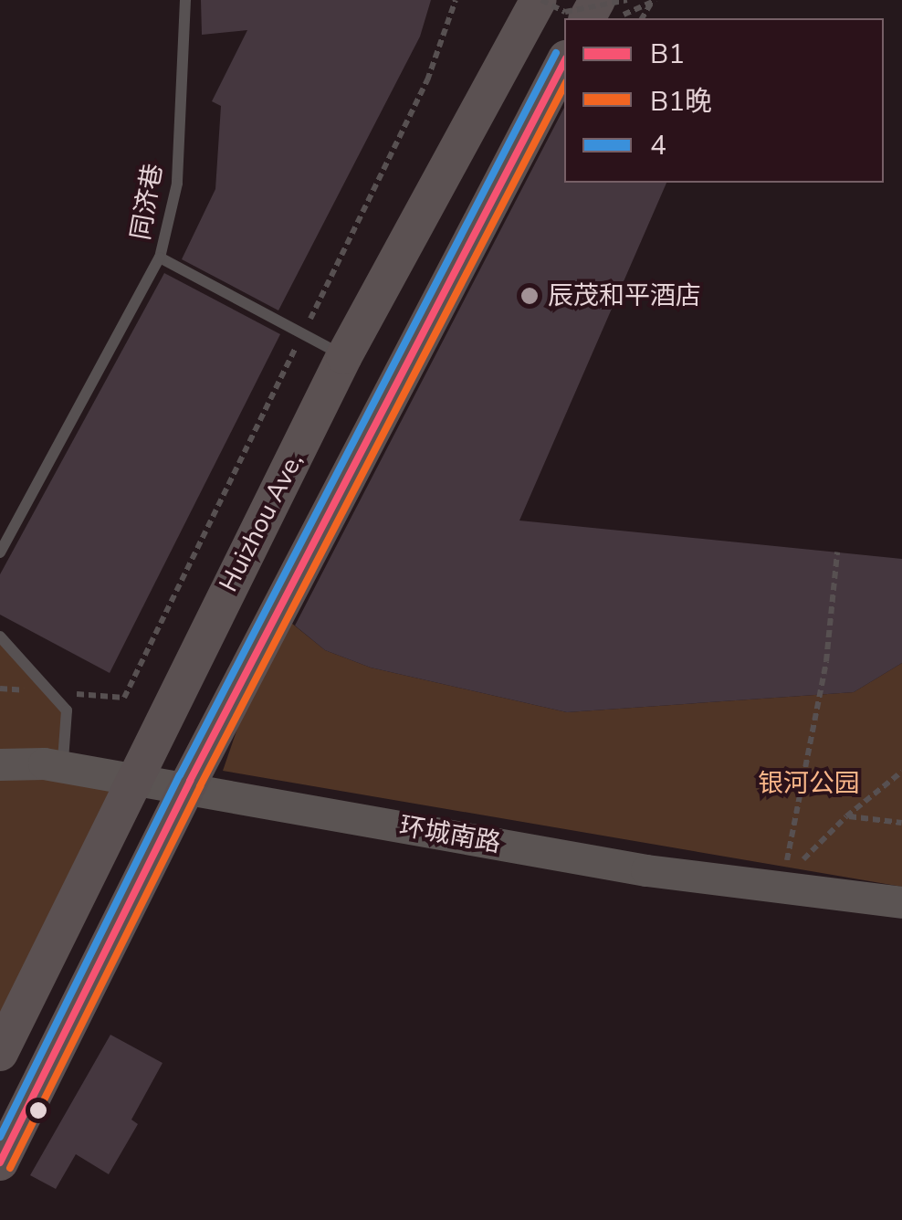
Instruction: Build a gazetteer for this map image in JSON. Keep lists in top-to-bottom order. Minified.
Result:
{"streets":{"main road":["Huizhou Ave,"],"street":["环城南路"],"lane":["同济巷"]},"crossings":[["同济巷","Huizhou Ave,"],["Huizhou Ave,","环城南路"]],"parks":["银河公园"],"places":["辰茂和平酒店"],"lines":["transit line 4","transit line B1","transit line B1晚"],"legend":["B1","B1晚","4"]}
